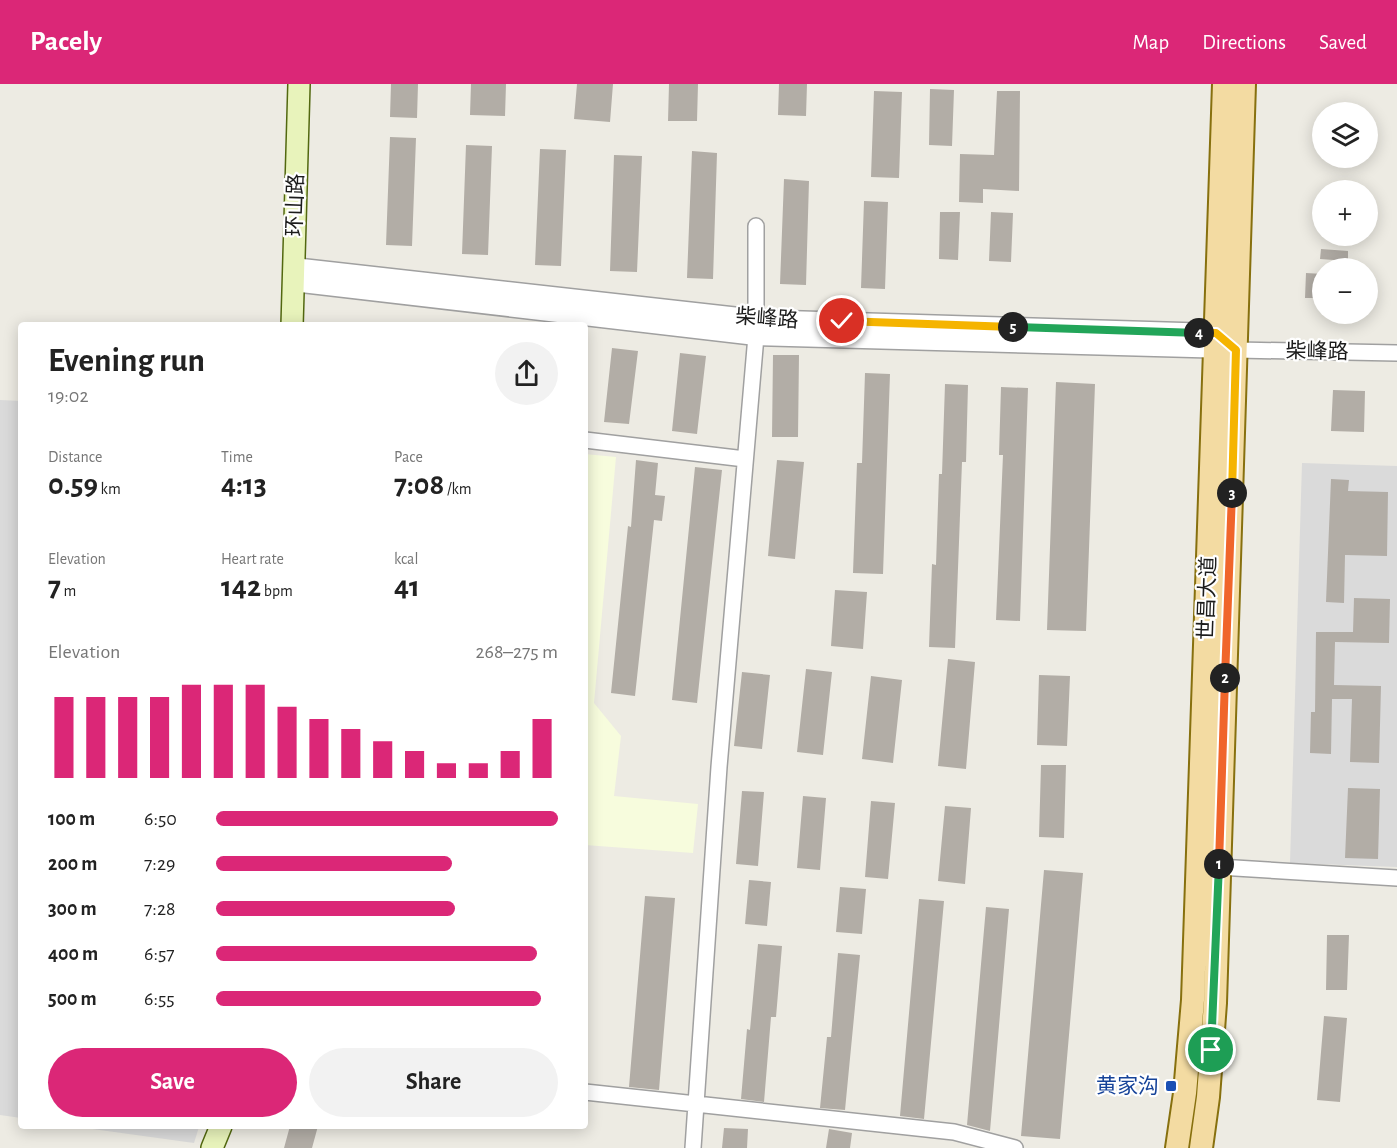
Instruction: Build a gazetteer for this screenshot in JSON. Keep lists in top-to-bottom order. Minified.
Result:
{"streets":{"main road":["环山路","世昌大道"],"street":["柴峰路"]},"crossings":[["环山路","柴峰路"],["柴峰路","世昌大道"]],"places":{"transit":["黄家沟"]},"page":{"header":"Pacely","nav":["Map","Directions","Saved"],"map_buttons":["+","−"],"pins":["5","4","3","2","1"],"heading":["Evening run","19:02"],"stats":[["Distance","0.59 km"],["Time","4:13"],["Pace","7:08 /km"],["Elevation","7 m"],["Heart rate","142 bpm"],["kcal","41"]],"chart":["Elevation","268–275 m"],"list":[{"name":"100 m","note":"6:50"},{"name":"200 m","note":"7:29"},{"name":"300 m","note":"7:28"},{"name":"400 m","note":"6:57"},{"name":"500 m","note":"6:55"}],"buttons":["Save","Share"]}}
